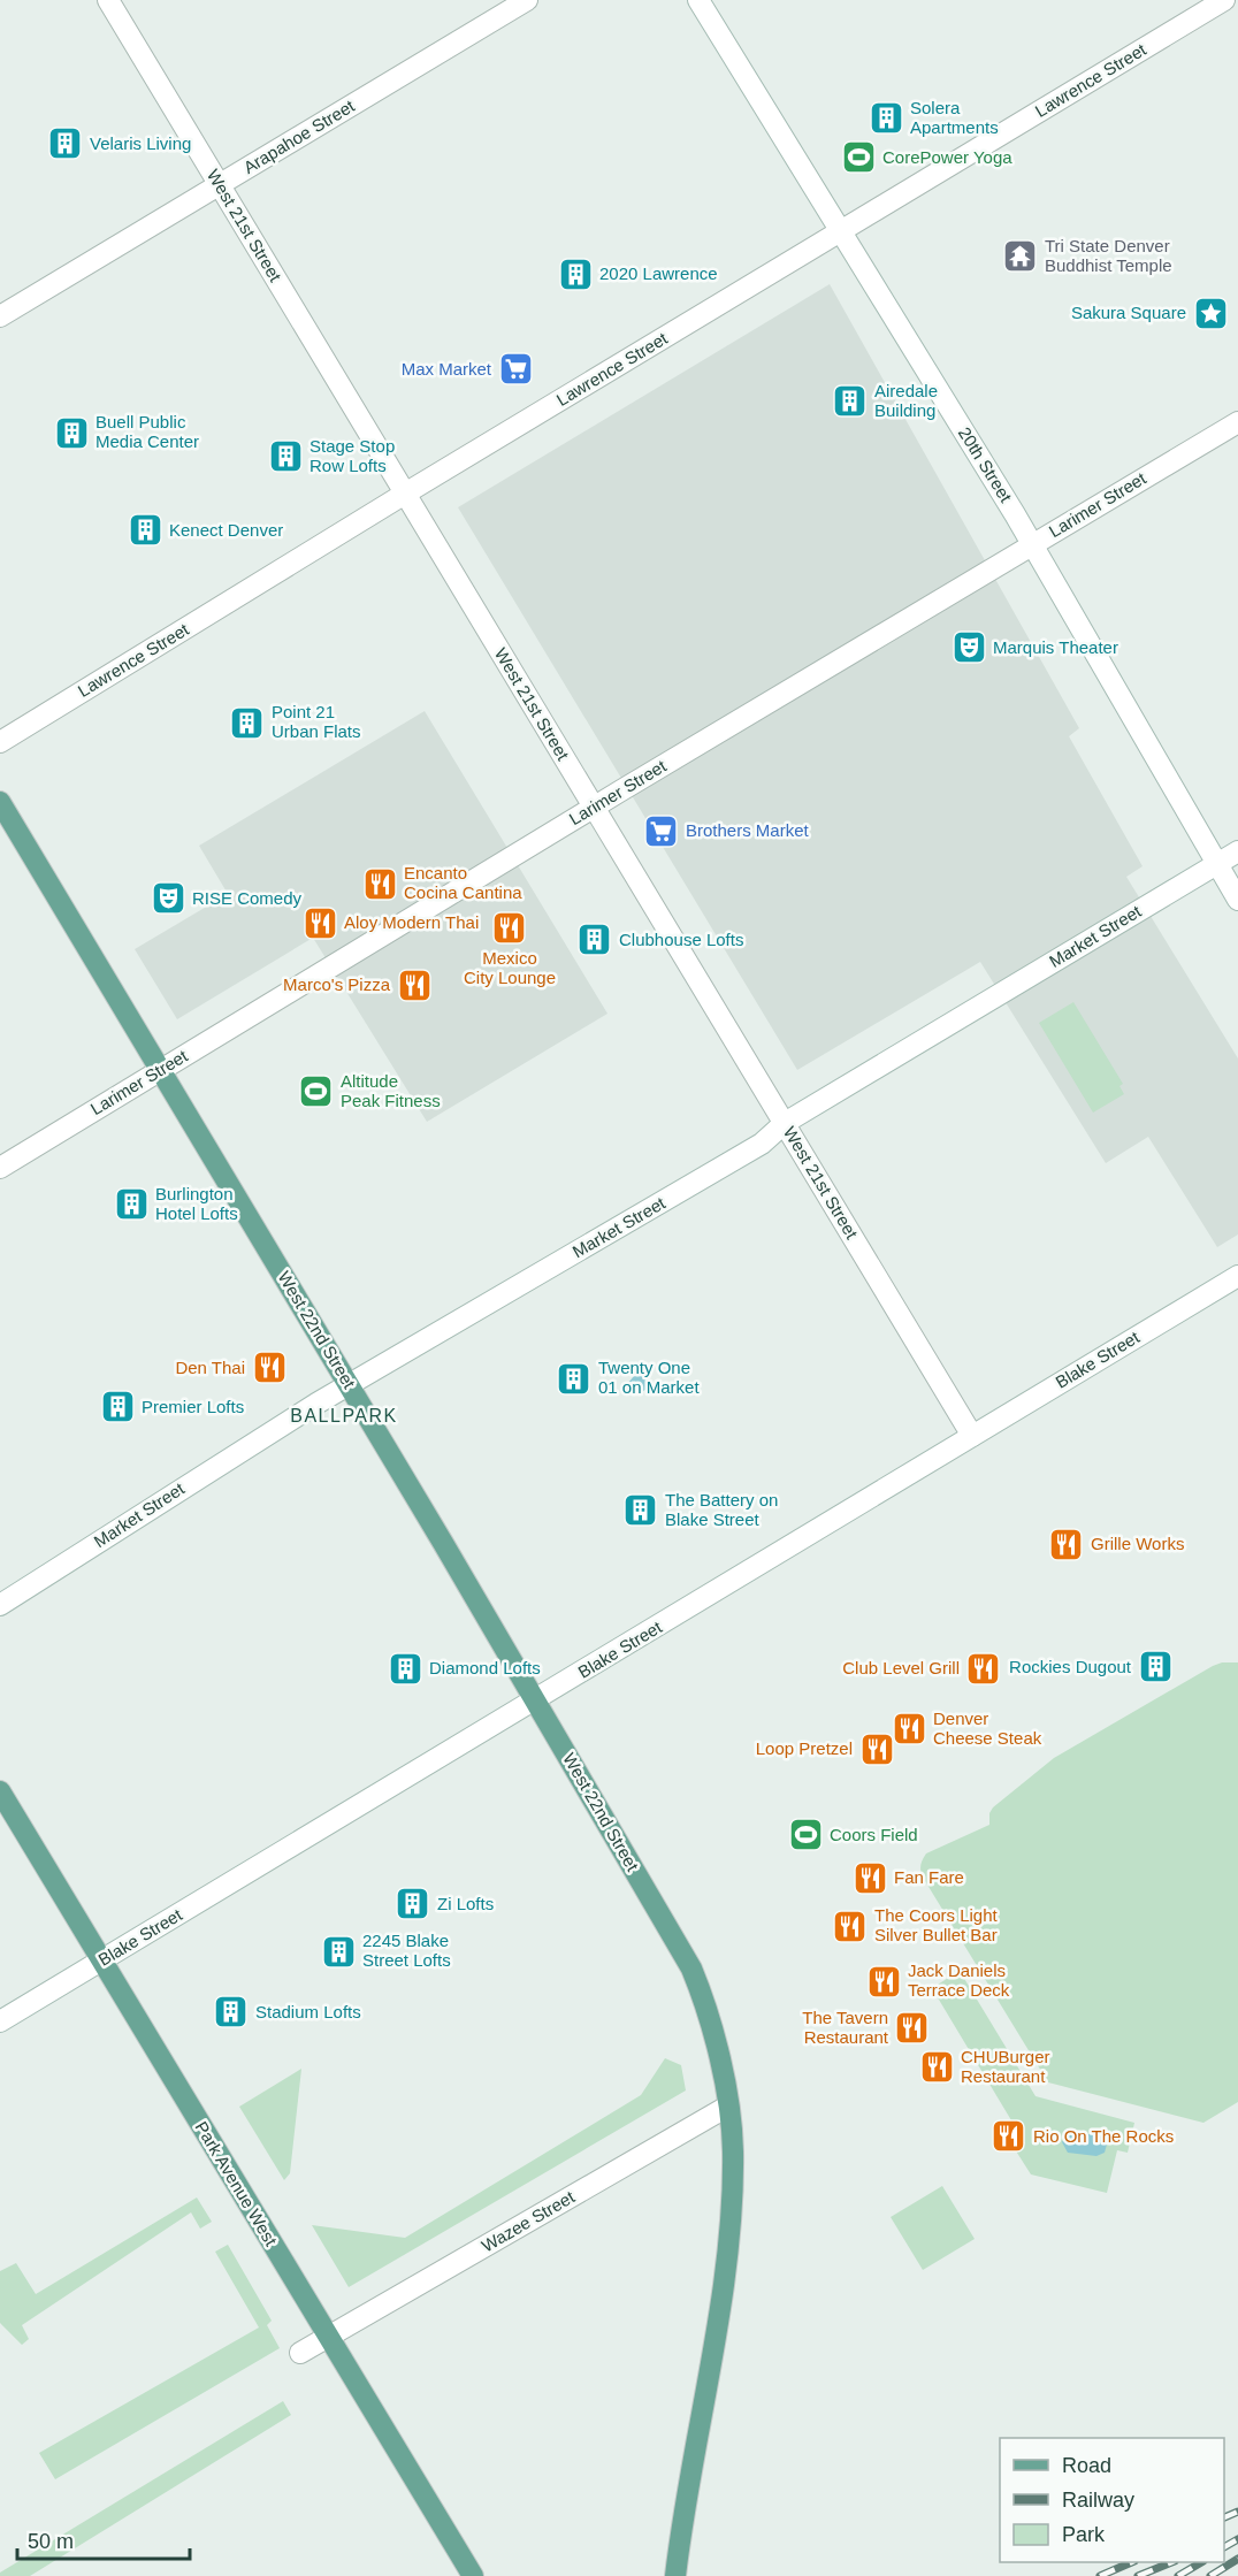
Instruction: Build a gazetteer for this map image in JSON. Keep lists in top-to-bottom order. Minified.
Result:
{"streets":{"main road":["West 22nd Street","Park Avenue West"],"street":["Lawrence Street","Arapahoe Street","West 21st Street","20th Street","Larimer Street","Market Street","Blake Street","Wazee Street"]},"crossings":[["Lawrence Street","West 21st Street"],["Lawrence Street","20th Street"],["Arapahoe Street","West 21st Street"],["West 21st Street","Larimer Street"],["West 21st Street","Market Street"],["West 21st Street","Blake Street"],["20th Street","Larimer Street"],["20th Street","Market Street"],["Larimer Street","West 22nd Street"],["Market Street","West 22nd Street"],["West 22nd Street","Blake Street"],["West 22nd Street","Wazee Street"],["Blake Street","Park Avenue West"],["Park Avenue West","Wazee Street"]],"districts":["BALLPARK"],"places":{"building":["Solera Apartments","Velaris Living","2020 Lawrence","Airedale Building","Buell Public Media Center","Stage Stop Row Lofts","Kenect Denver","Point 21 Urban Flats","Clubhouse Lofts","Burlington Hotel Lofts","Twenty One 01 on Market","Premier Lofts","The Battery on Blake Street","Rockies Dugout","Diamond Lofts","Zi Lofts","2245 Blake Street Lofts","Stadium Lofts"],"sports":["CorePower Yoga","Altitude Peak Fitness","Coors Field"],"temple":["Tri State Denver Buddhist Temple"],"place":["Sakura Square"],"supermarket":["Max Market","Brothers Market"],"theatre":["Marquis Theater","RISE Comedy"],"restaurant":["Encanto Cocina Cantina","Aloy Modern Thai","Mexico City Lounge","Marco's Pizza","Den Thai","Grille Works","Club Level Grill","Denver Cheese Steak","Loop Pretzel","Fan Fare","The Coors Light Silver Bullet Bar","Jack Daniels Terrace Deck","The Tavern Restaurant","CHUBurger Restaurant","Rio On The Rocks"]},"legend":["Road","Railway","Park"],"scale_bar":"50 m"}
